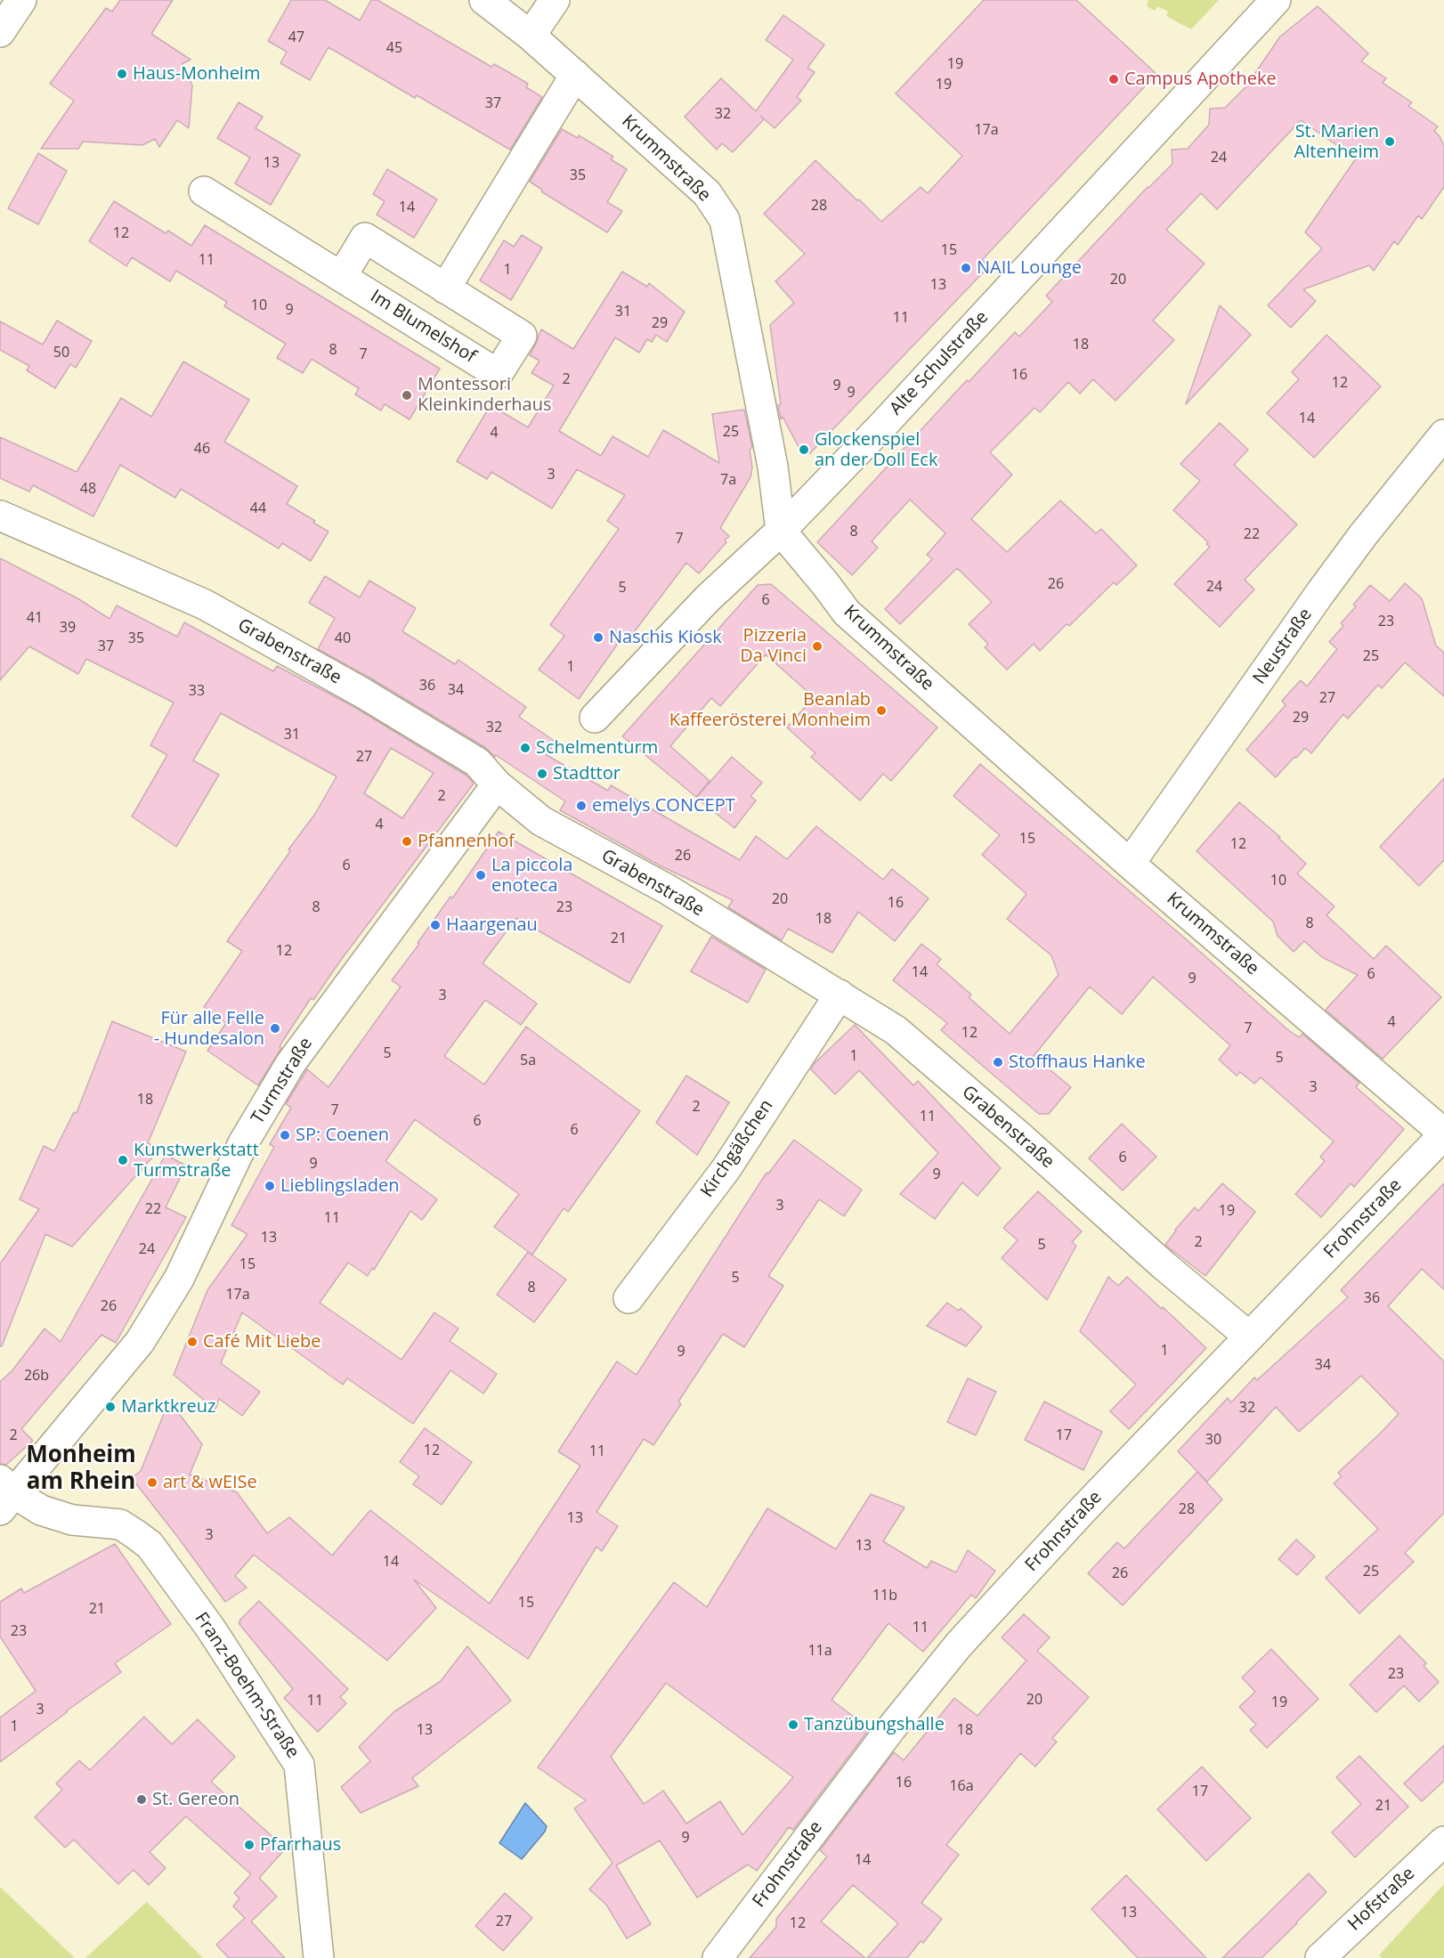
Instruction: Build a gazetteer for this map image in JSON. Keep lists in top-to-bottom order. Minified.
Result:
{"streets":{"street":["Krummstraße","Im Blumelshof","Alte Schulstraße","Neustraße","Grabenstraße","Turmstraße","Kirchgäßchen","Frohnstraße","Franz-Boehm-Straße","Hofstraße"]},"crossings":[["Krummstraße","Alte Schulstraße"],["Krummstraße","Neustraße"],["Krummstraße","Frohnstraße"],["Grabenstraße","Turmstraße"],["Grabenstraße","Kirchgäßchen"],["Grabenstraße","Frohnstraße"],["Turmstraße","Franz-Boehm-Straße"]],"districts":["Monheim am Rhein"],"places":["Haus-Monheim","Campus Apotheke","St. Marien Altenheim","NAIL Lounge","Montessori Kleinkinderhaus","Glockenspiel an der Doll Eck","Naschis Kiosk","Pizzeria Da Vinci","Beanlab Kaffeerösterei Monheim","Schelmenturm","Stadttor","emelys CONCEPT","Pfannenhof","La piccola enoteca","Haargenau","Für alle Felle - Hundesalon","Stoffhaus Hanke","SP: Coenen","Kunstwerkstatt Turmstraße","Lieblingsladen","Café Mit Liebe","Marktkreuz","art & wEISe","Tanzübungshalle","St. Gereon","Pfarrhaus"],"house_numbers":["47","45","19","19","37","32","17a","24","13","35","28","14","12","15","11","1","20","13","10","9","31","11","29","18","8","50","7","16","2","12","9","9","14","25","4","46","3","7a","48","44","8","22","7","26","24","5","6","41","23","39","35","40","37","25","1","36","34","33","27","29","32","31","27","2","4","15","12","26","6","10","20","16","8","23","18","8","21","12","14","6","9","3","4","7","12","5","1","5","5a","3","18","2","7","11","6","6","6","9","9","3","22","19","11","13","2","5","24","15","5","8","17a","36","26","1","9","34","26b","32","2","17","30","12","11","28","13","3","13","14","25","26","11b","15","21","11","23","11a","23","20","11","19","3","1","13","18","16","16a","17","21","9","14","13","27","12"]}
